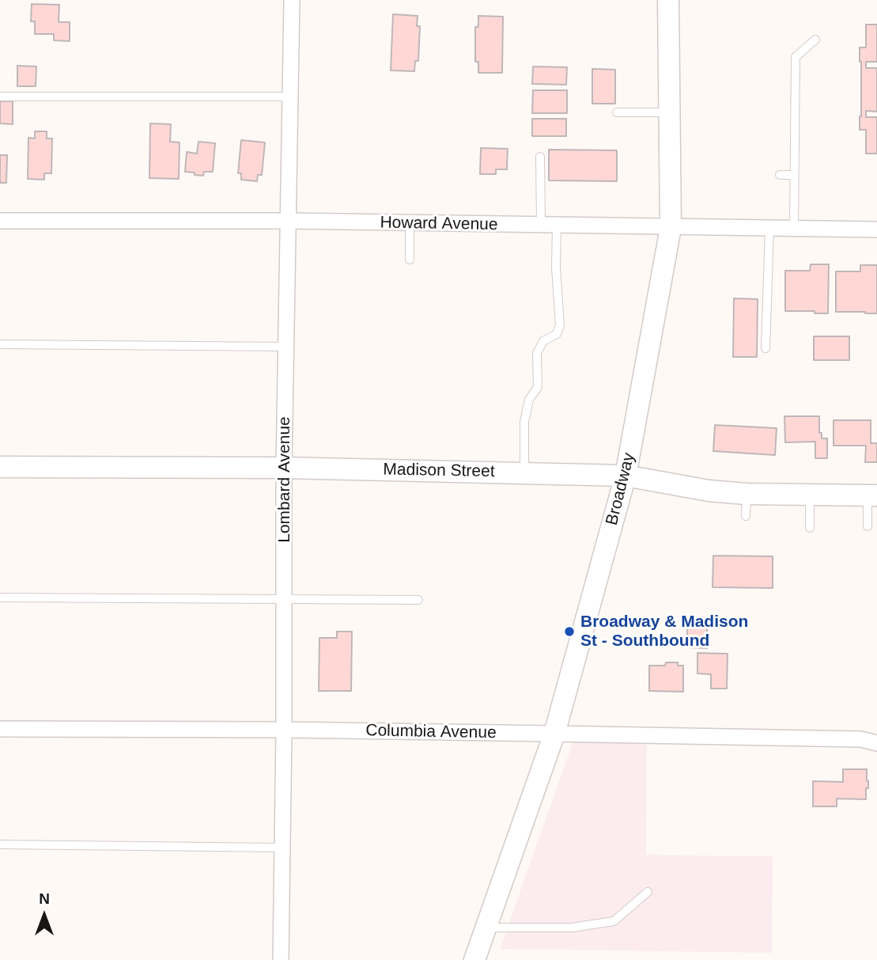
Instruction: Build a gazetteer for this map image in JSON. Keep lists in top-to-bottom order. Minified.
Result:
{"streets":{"street":["Howard Avenue","Madison Street","Lombard Avenue","Broadway","Columbia Avenue"]},"crossings":[["Howard Avenue","Lombard Avenue"],["Howard Avenue","Broadway"],["Madison Street","Lombard Avenue"],["Madison Street","Broadway"],["Lombard Avenue","Columbia Avenue"],["Broadway","Columbia Avenue"]],"places":["Broadway & Madison St - Southbound"],"north":"top"}
